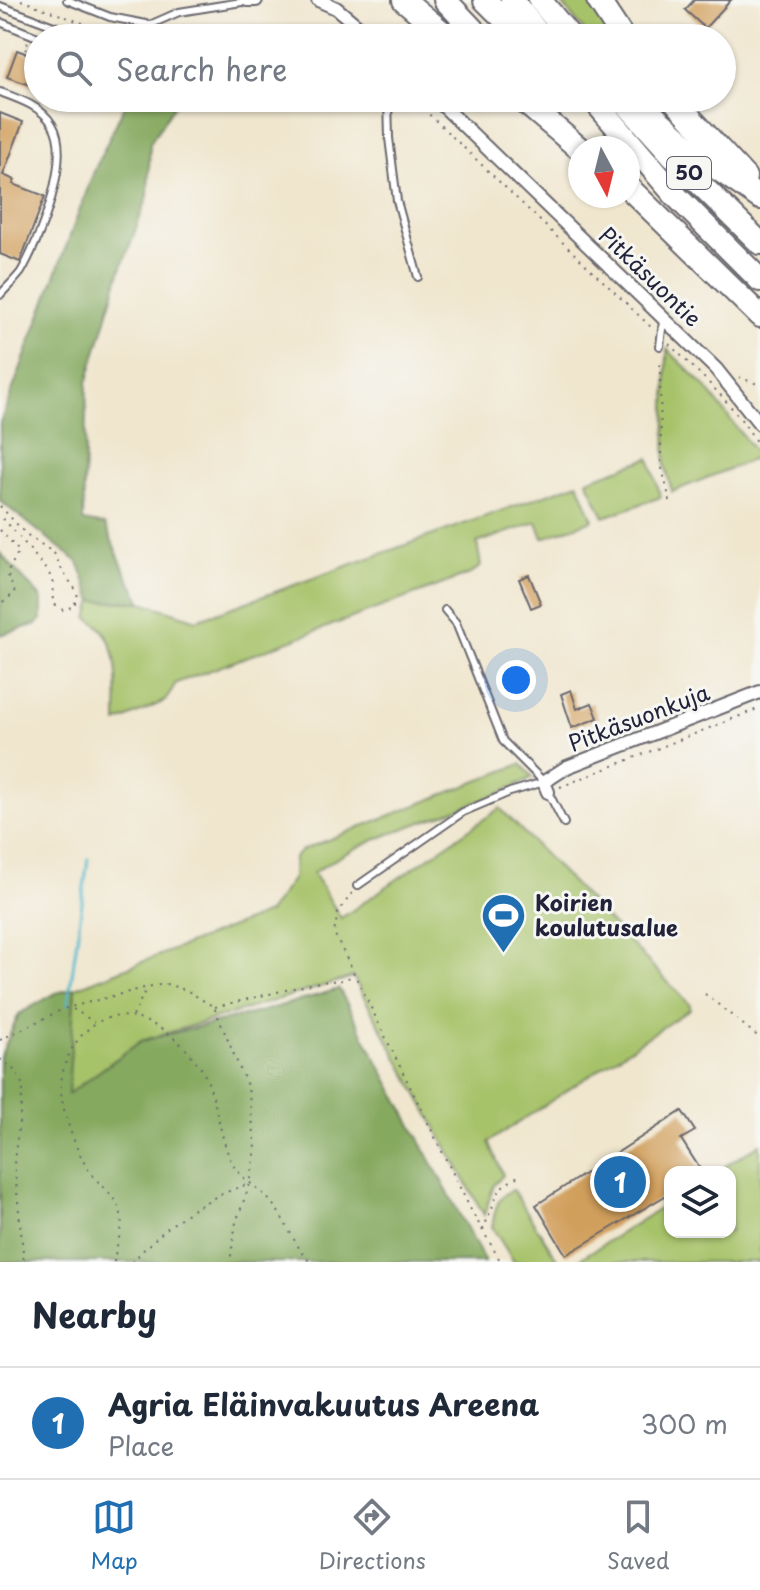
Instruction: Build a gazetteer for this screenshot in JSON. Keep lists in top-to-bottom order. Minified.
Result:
{"streets":{"highway":["50"],"street":["Pitkäsuontie","Pitkäsuonkuja"]},"places":{"sports":["Koirien koulutusalue"]},"north":"bottom","page":{"search":"Search here","pins":"1","heading":"Nearby","list":[{"mark":"1","name":"Agria Eläinvakuutus Areena","note":"Place","value":"300 m"}],"nav":["Map","Directions","Saved"]}}
